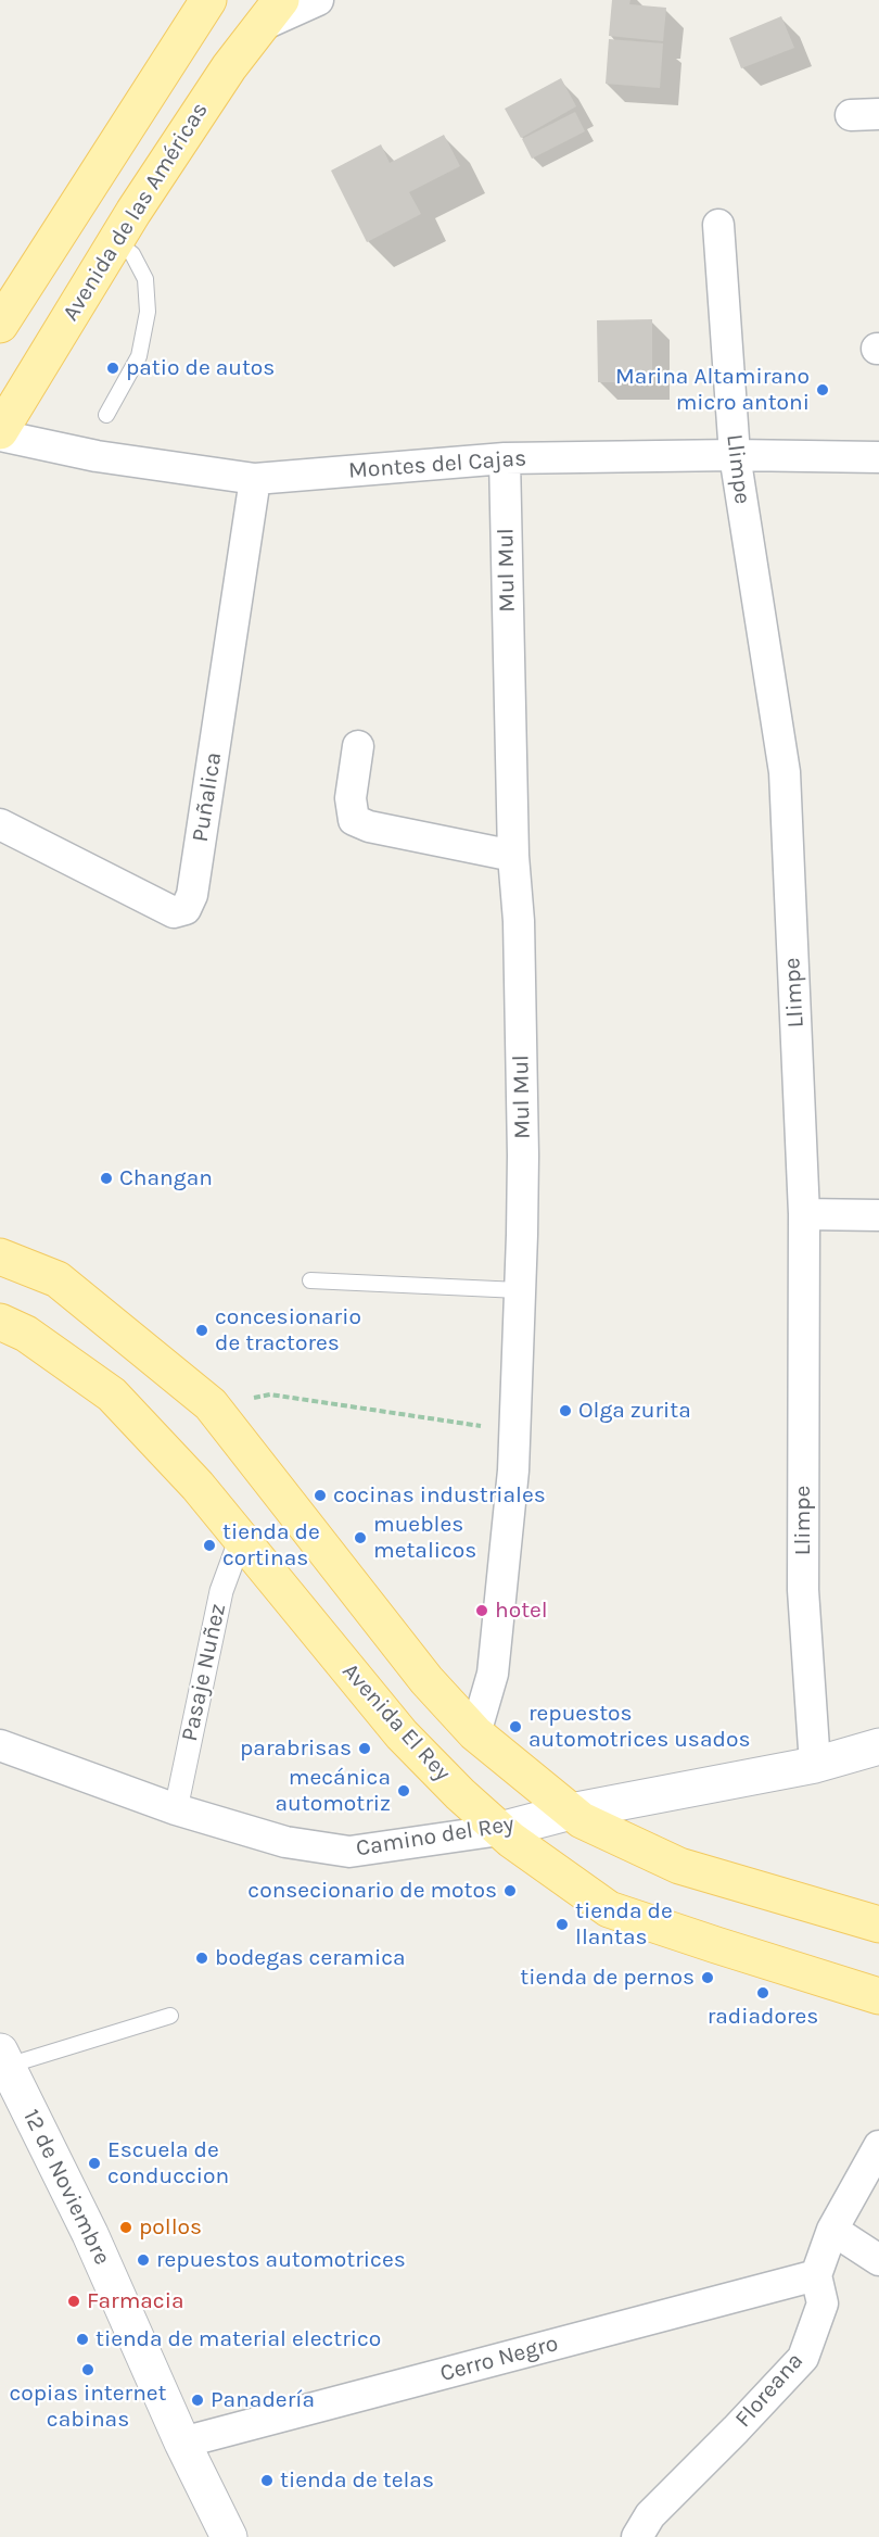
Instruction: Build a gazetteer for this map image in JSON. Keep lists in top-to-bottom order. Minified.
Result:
{"streets":{"main road":["Avenida de las Américas","Avenida El Rey"],"street":["Montes del Cajas","Llimpe","Mul Mul","Puñalica","Pasaje Nuñez","Camino del Rey","12 de Noviembre","Cerro Negro","Floreana"]},"crossings":[["Avenida de las Américas","Montes del Cajas"],["Montes del Cajas","Llimpe"],["Montes del Cajas","Mul Mul"],["Montes del Cajas","Puñalica"],["Llimpe","Camino del Rey"],["Pasaje Nuñez","Avenida El Rey"],["Pasaje Nuñez","Camino del Rey"],["Avenida El Rey","Camino del Rey"],["12 de Noviembre","Cerro Negro"],["Cerro Negro","Floreana"]],"places":["patio de autos","Marina Altamirano micro antoni","Changan","concesionario de tractores","Olga zurita","cocinas industriales","muebles metalicos","tienda de cortinas","hotel","repuestos automotrices usados","parabrisas","mecánica automotriz","consecionario de motos","tienda de llantas","bodegas ceramica","tienda de pernos","radiadores","Escuela de conduccion","pollos","repuestos automotrices","Farmacia","tienda de material electrico","copias internet cabinas","Panadería","tienda de telas"]}
